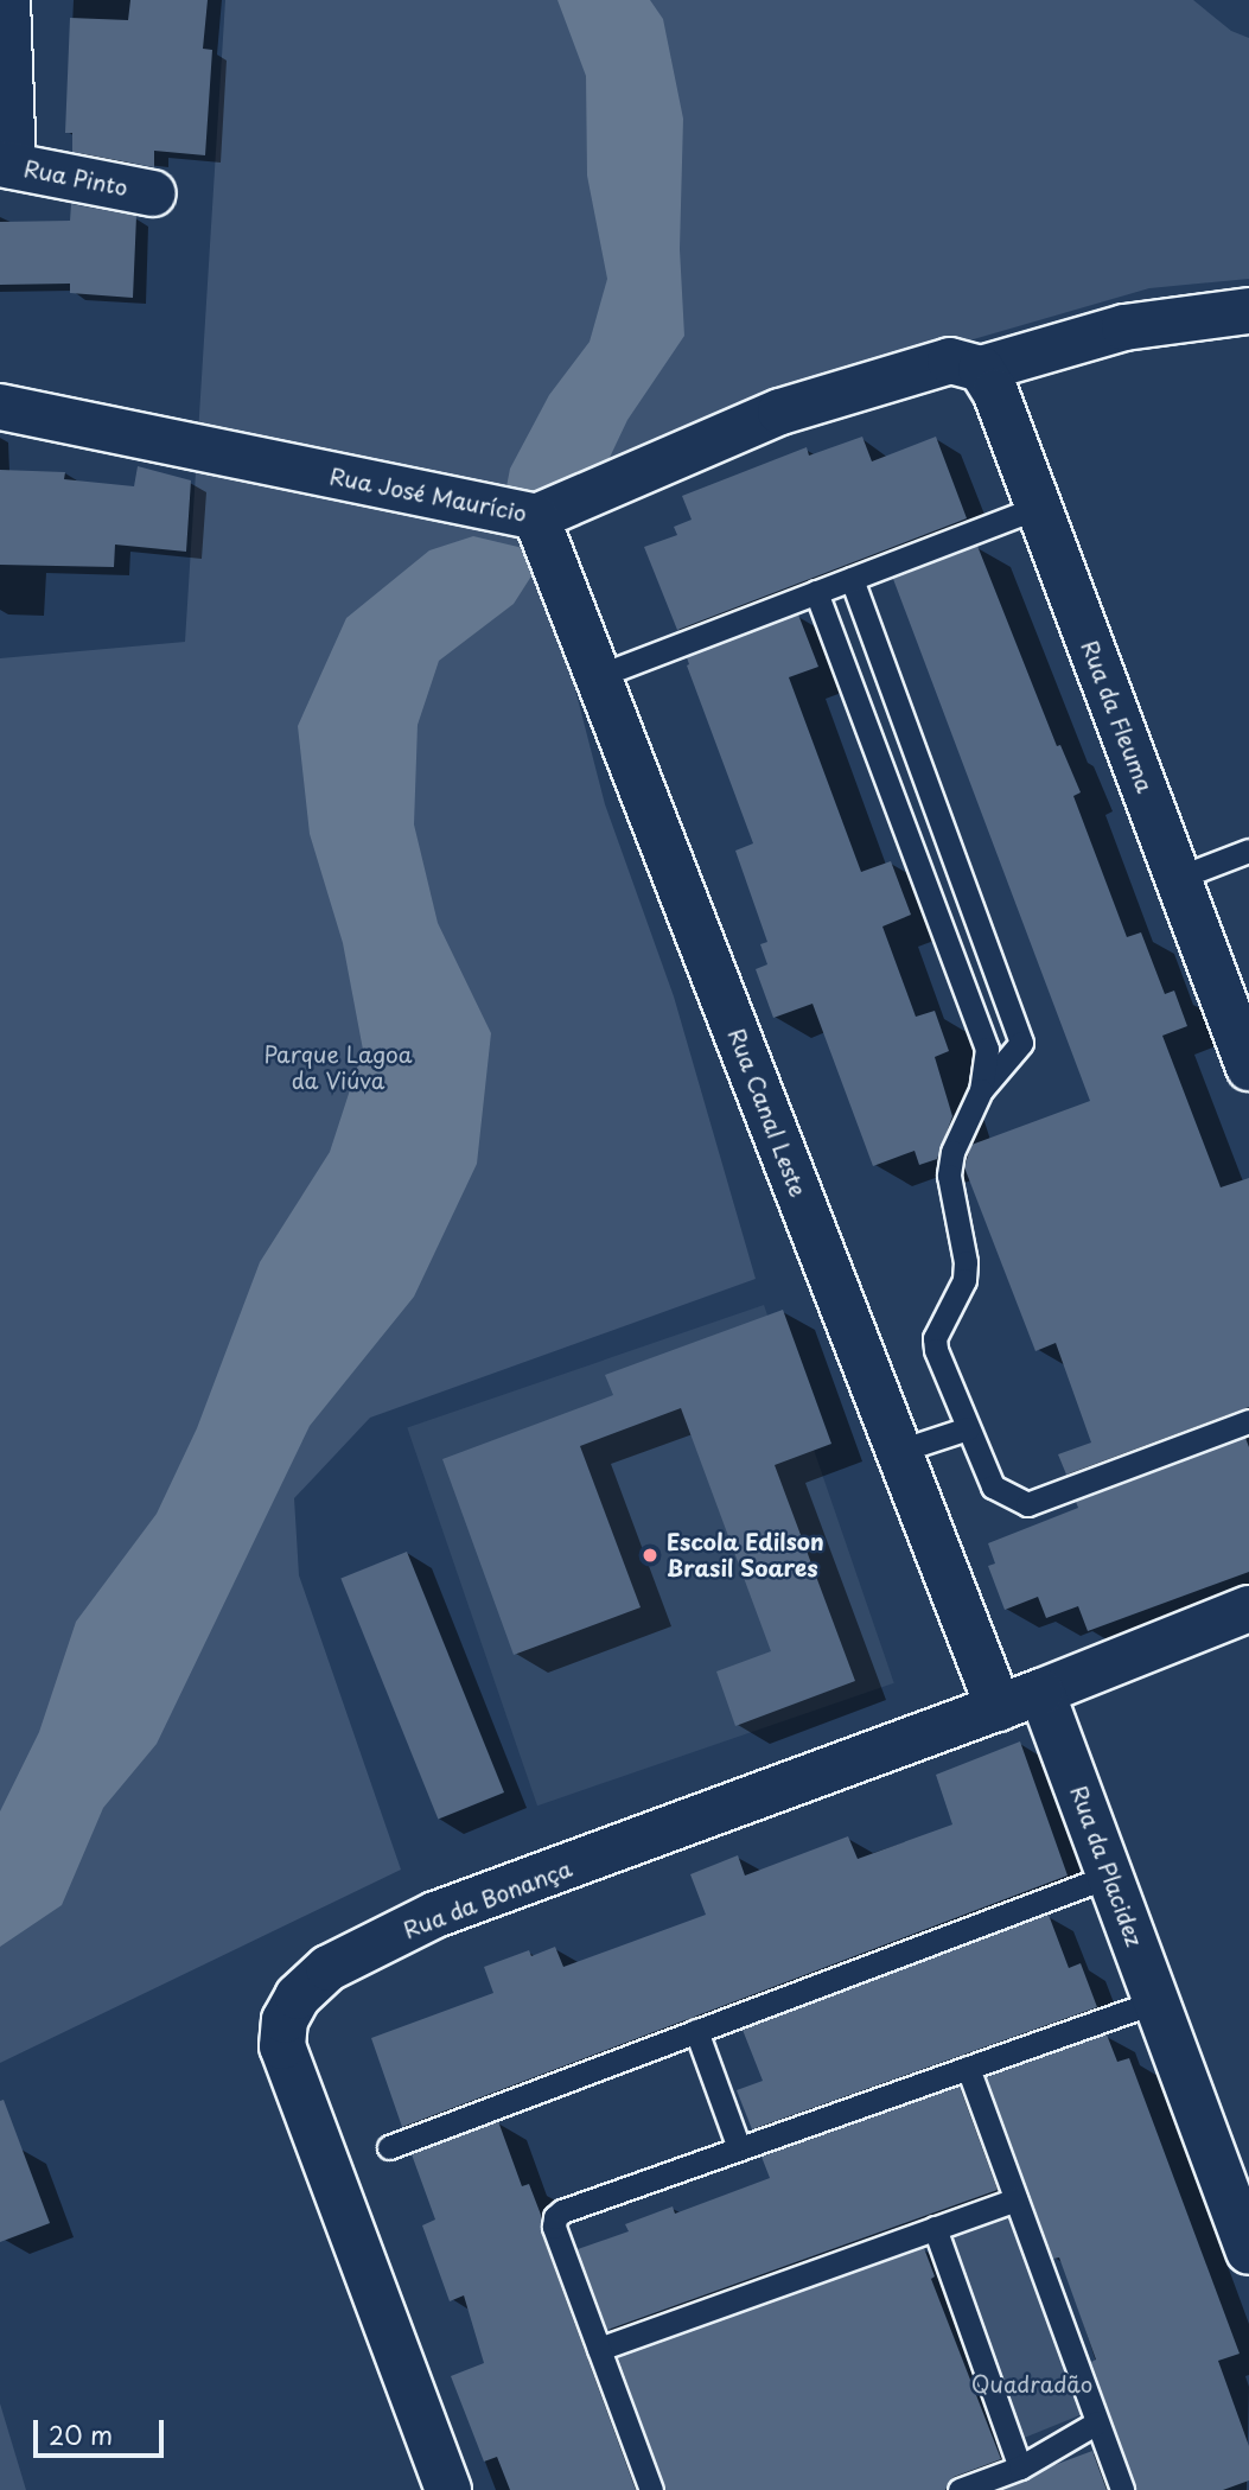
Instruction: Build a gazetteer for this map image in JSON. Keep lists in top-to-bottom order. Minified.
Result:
{"streets":{"street":["Rua Pinto","Rua José Maurício","Rua da Fleuma","Rua Canal Leste","Rua da Placidez","Rua da Bonança"]},"crossings":[["Rua José Maurício","Rua da Fleuma"],["Rua José Maurício","Rua Canal Leste"],["Rua Canal Leste","Rua da Bonança"],["Rua da Placidez","Rua da Bonança"]],"parks":["Parque Lagoa da Viúva","Quadradão"],"places":["Escola Edilson Brasil Soares"],"scale_bar":"20 m"}
